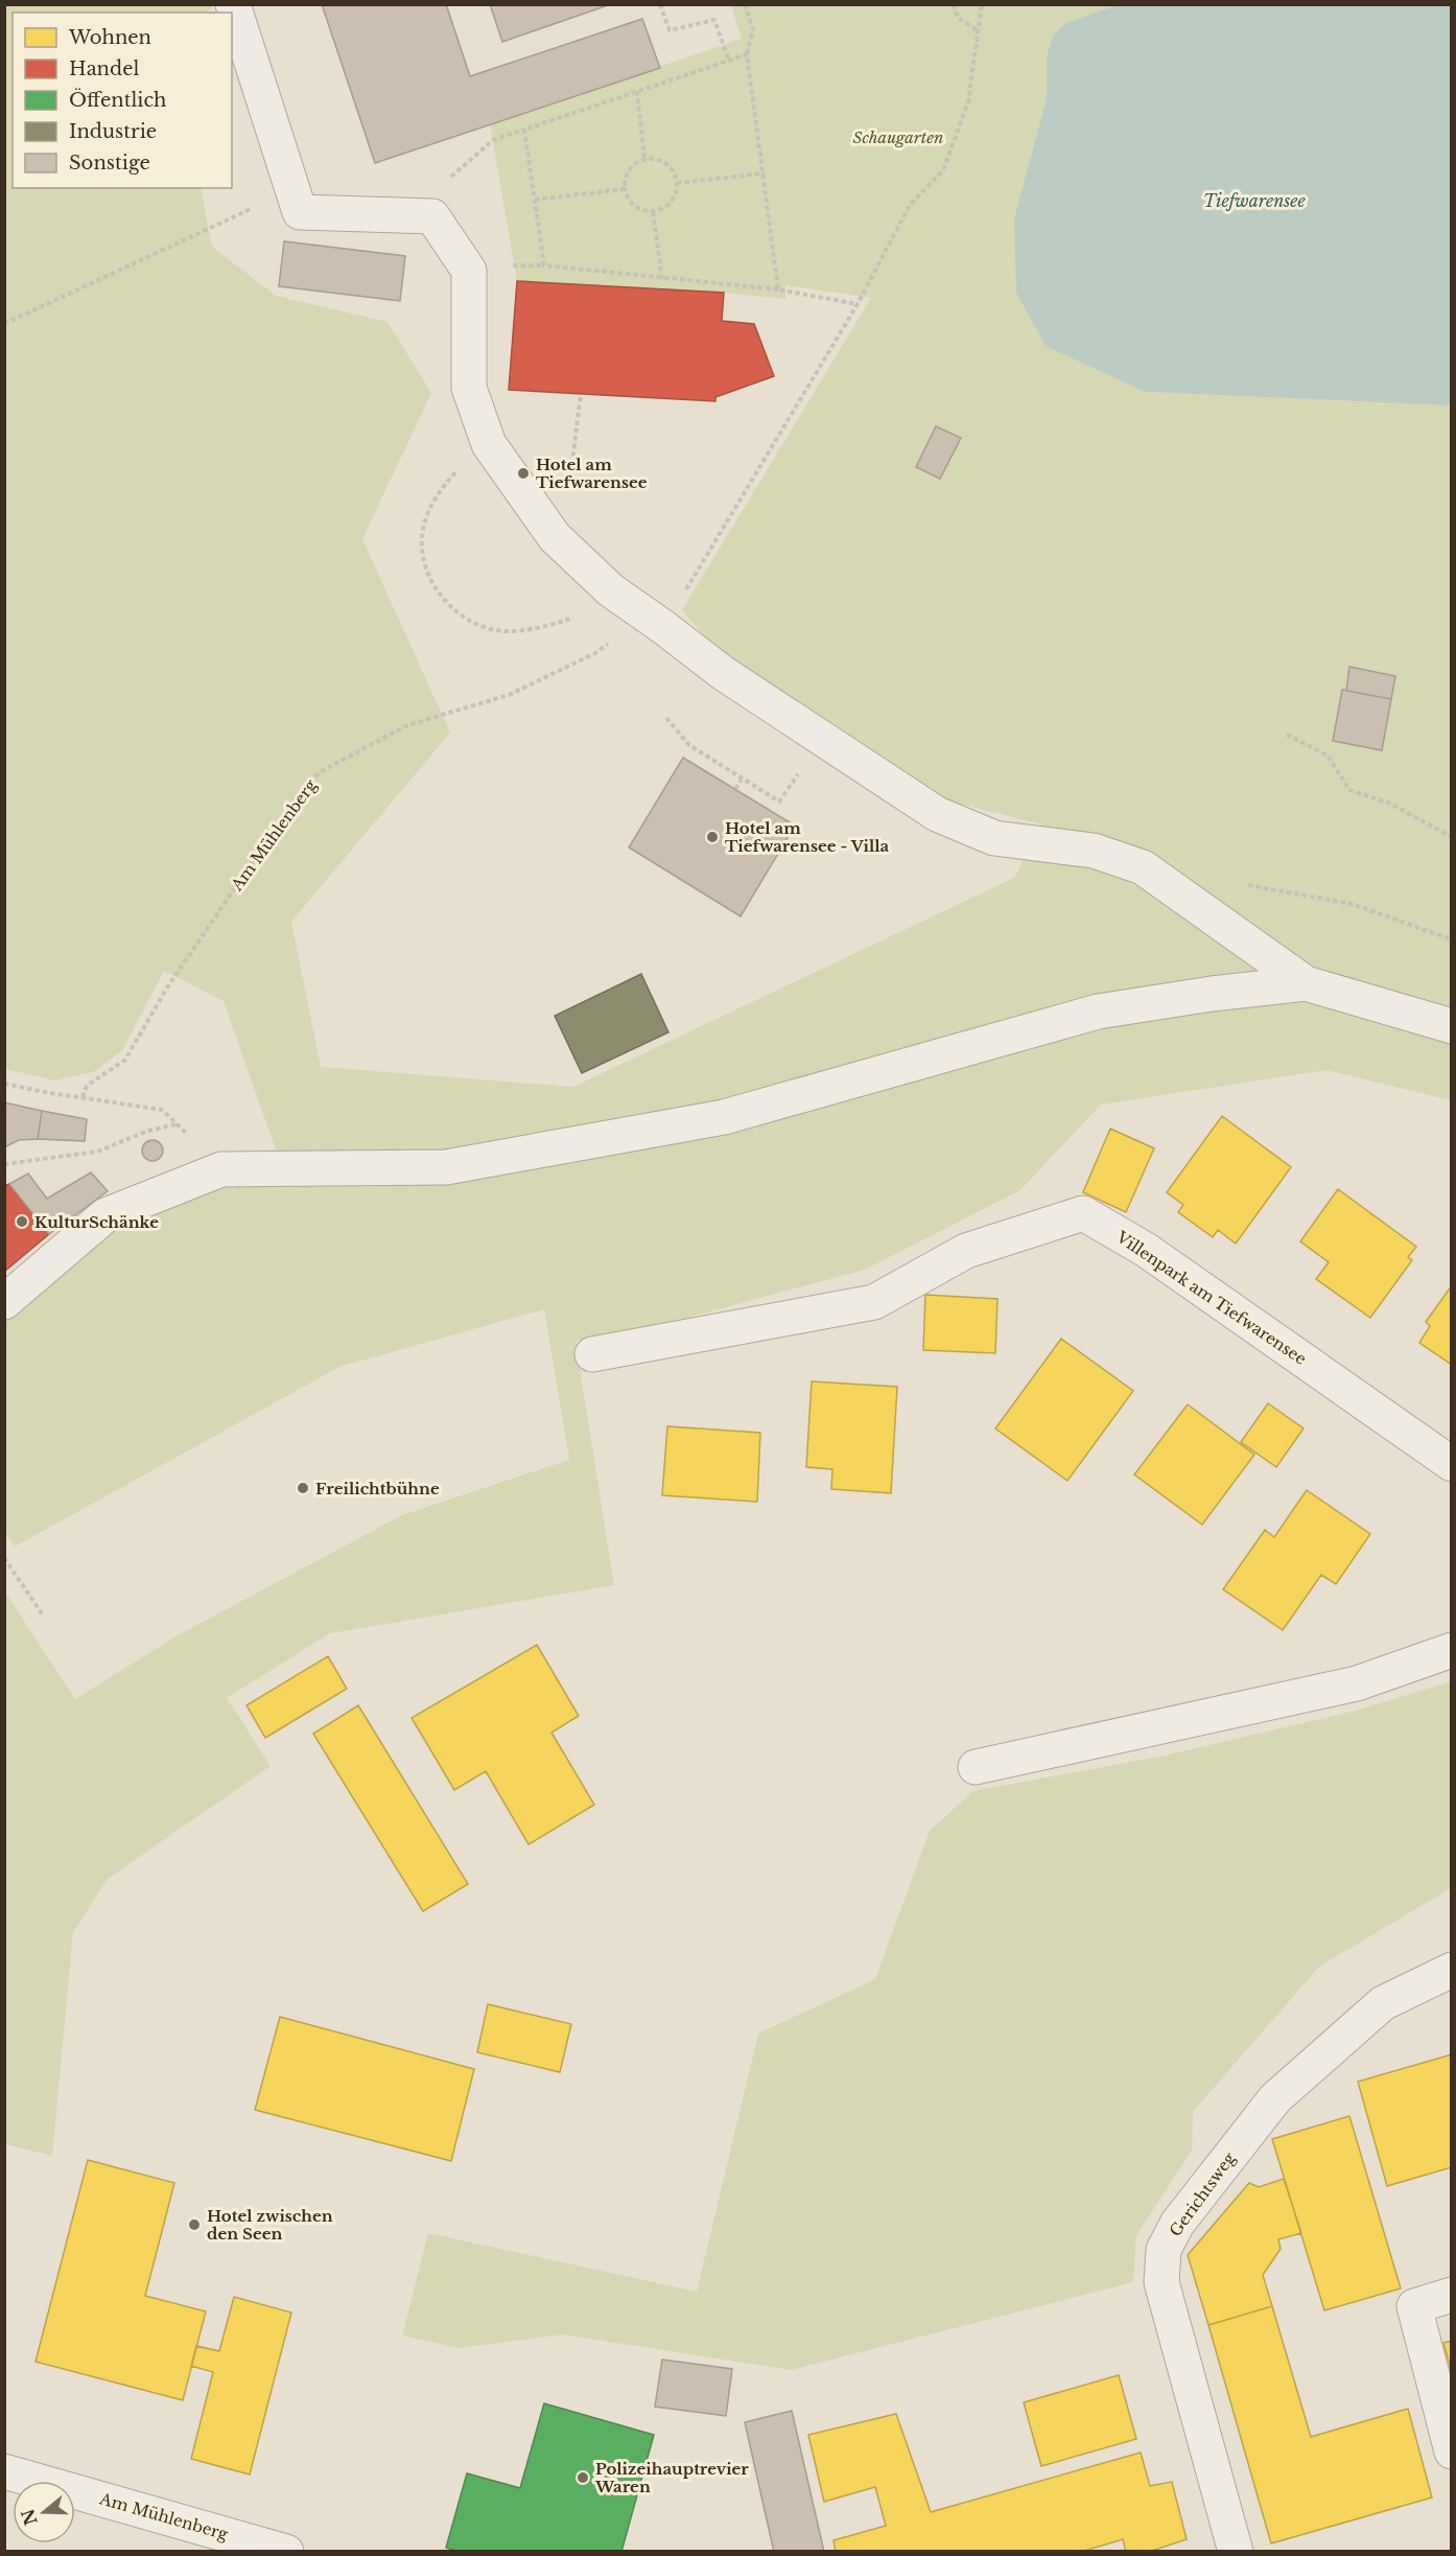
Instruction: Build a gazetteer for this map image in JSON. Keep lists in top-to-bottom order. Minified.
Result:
{"streets":{"street":["Am Mühlenberg","Villenpark am Tiefwarensee","Gerichtsweg"]},"water":["Tiefwarensee"],"parks":["Schaugarten"],"places":["Hotel am Tiefwarensee","Hotel am Tiefwarensee - Villa","KulturSchänke","Freilichtbühne","Hotel zwischen den Seen","Polizeihauptrevier Waren"],"legend":["Wohnen","Handel","Öffentlich","Industrie","Sonstige"],"north":"left"}
